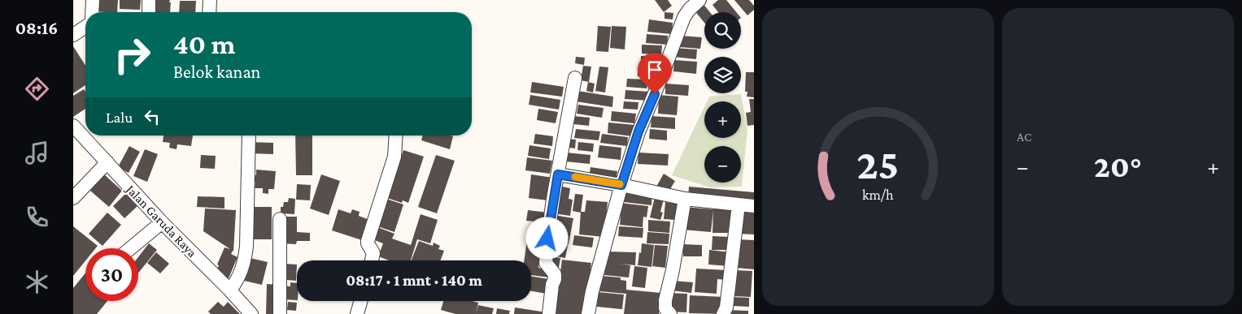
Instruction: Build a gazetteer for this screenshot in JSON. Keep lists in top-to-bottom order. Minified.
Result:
{"streets":{"street":["Jalan Garuda Raya"]},"page":{"tabs":"08:16","tile":"AC","map_buttons":["+","−"],"turn":["40 m","Belok kanan"],"then":"Lalu","heat":["−","20°","+"],"limit":"30","trip":"08:17 · 1 mnt · 140 m","gauge":["25","km/h"]}}
